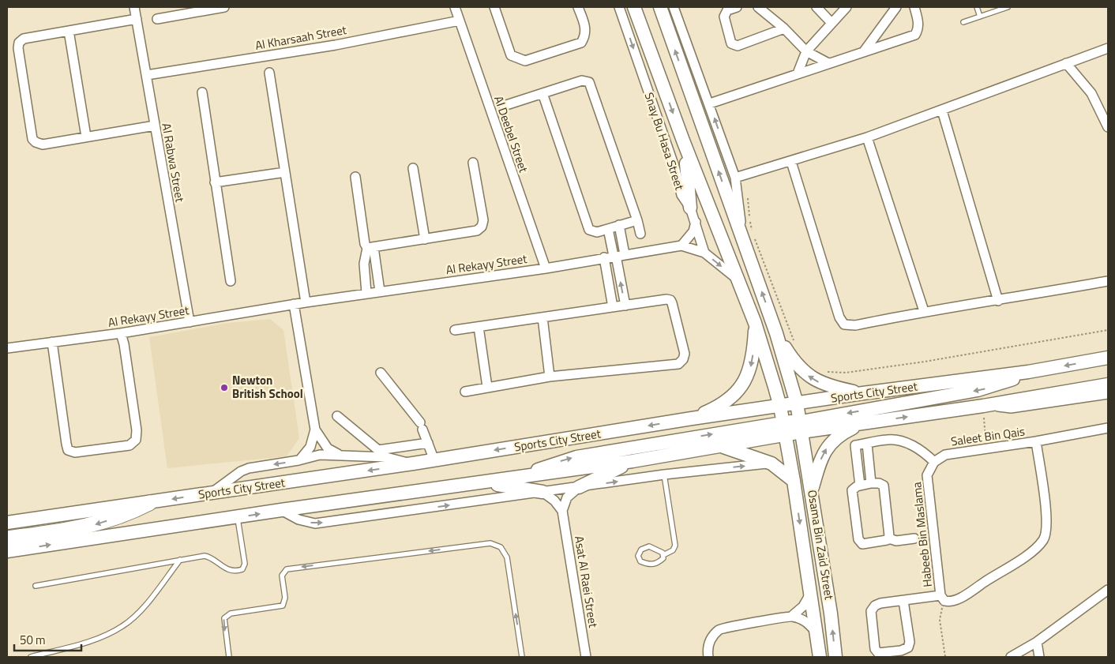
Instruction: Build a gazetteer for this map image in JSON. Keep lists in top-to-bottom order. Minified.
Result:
{"streets":{"main road":["Snay Bu Hasa Street","Sports City Street","Osama Bin Zaid Street"],"street":["Al Kharsaah Street","Al Deebel Street","Al Rabwa Street","Al Rekayy Street","Saleet Bin Qais","Habeeb Bin Maslama","Asat Al Raei Street"]},"crossings":[["Al Kharsaah Street","Al Deebel Street"],["Al Kharsaah Street","Al Rabwa Street"],["Al Deebel Street","Al Rekayy Street"],["Snay Bu Hasa Street","Al Rekayy Street"],["Snay Bu Hasa Street","Sports City Street"],["Snay Bu Hasa Street","Osama Bin Zaid Street"],["Al Rabwa Street","Al Rekayy Street"],["Saleet Bin Qais","Habeeb Bin Maslama"]],"places":["Newton British School"],"scale_bar":"50 m"}
